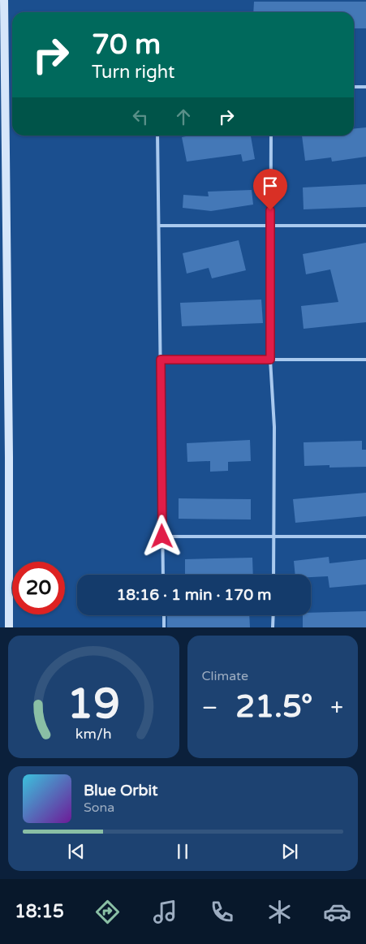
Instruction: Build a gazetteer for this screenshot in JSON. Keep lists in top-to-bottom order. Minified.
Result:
{"page":{"turn":["70 m","Turn right"],"limit":"20","trip":"18:16 · 1 min · 170 m","tile":"Climate","heat":["−","21.5°","+"],"song":["Blue Orbit","Sona"],"tabs":"18:15","gauge":["19","km/h"]}}
